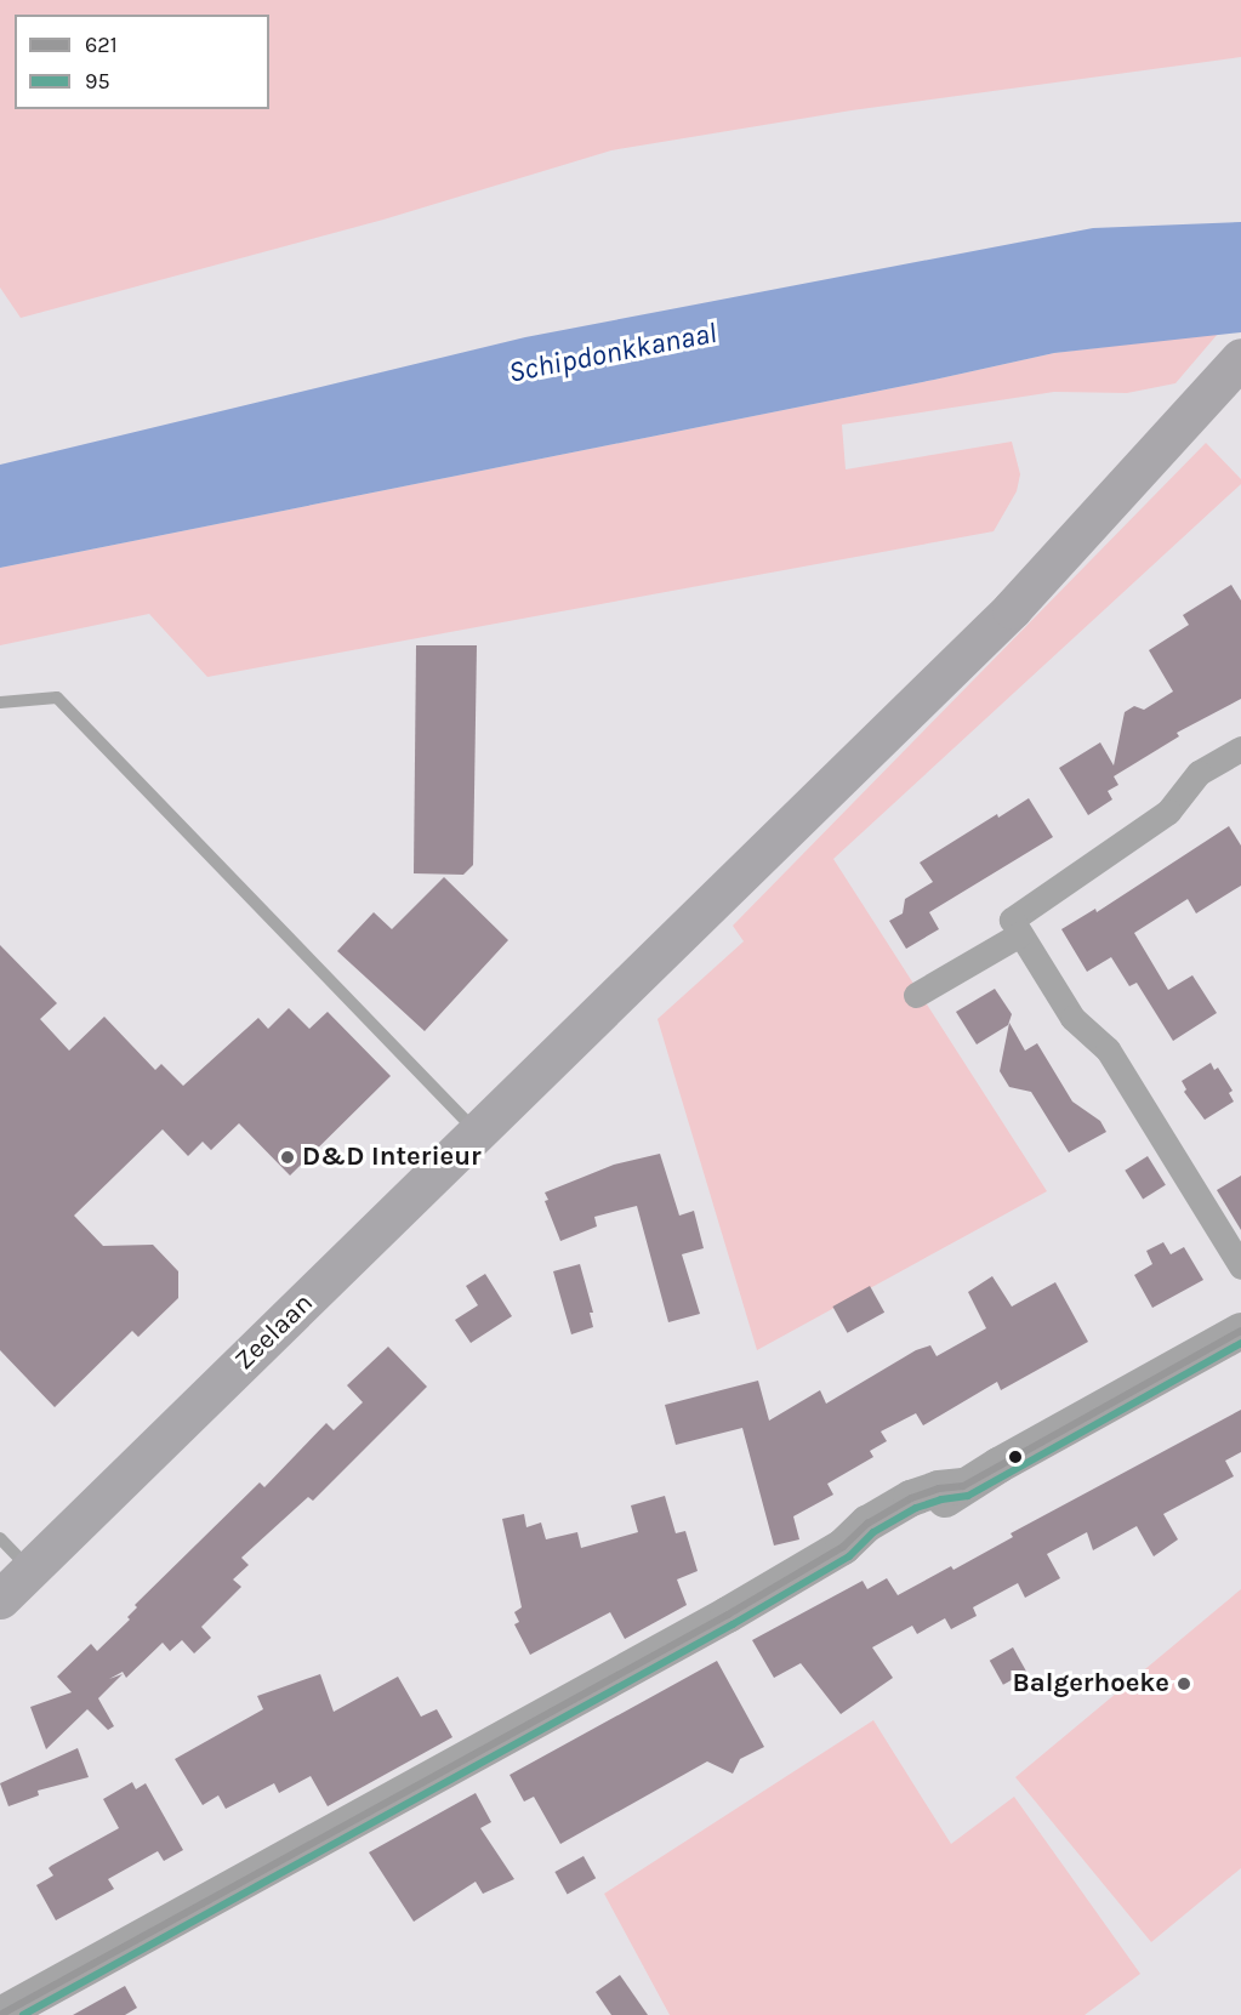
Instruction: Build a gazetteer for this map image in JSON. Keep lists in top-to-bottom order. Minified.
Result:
{"streets":{"main road":["Zeelaan"]},"water":["Schipdonkkanaal"],"places":["D&D Interieur","Balgerhoeke"],"lines":["transit line 621","transit line 95"],"legend":["621","95"]}
